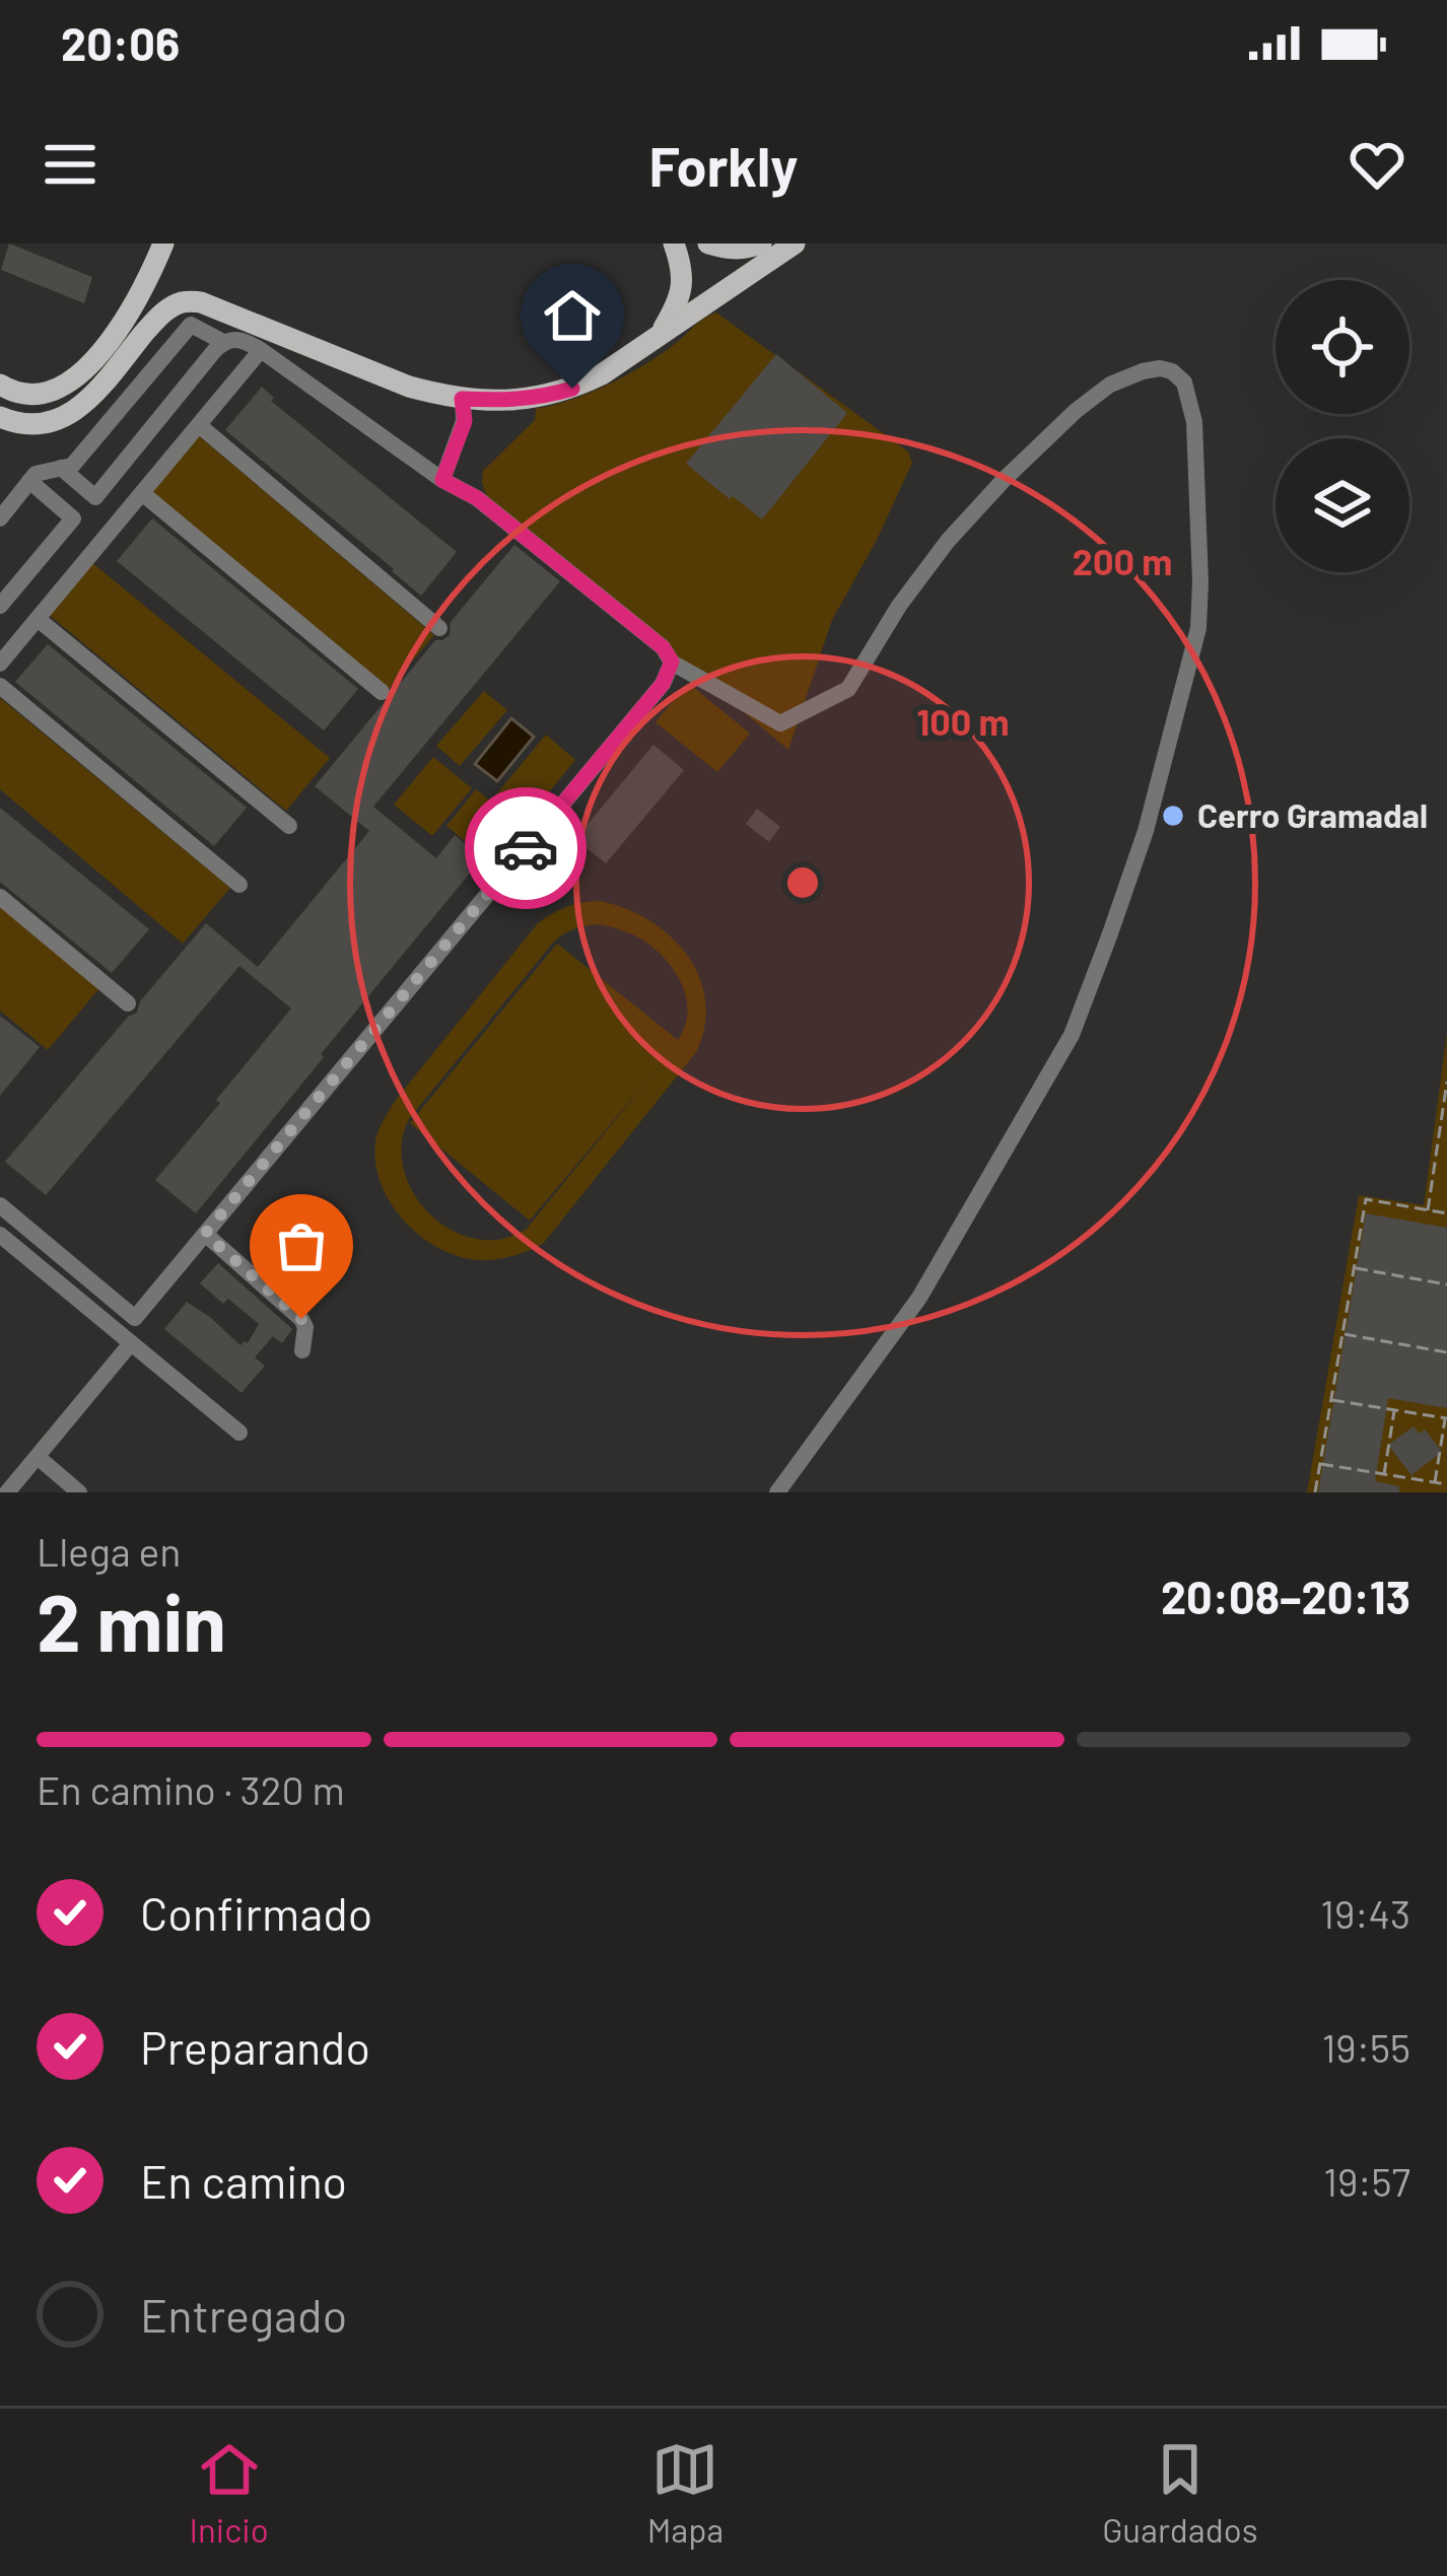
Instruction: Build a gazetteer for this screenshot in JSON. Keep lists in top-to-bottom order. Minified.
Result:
{"places":["Cerro Gramadal"],"page":{"status":"20:06","header":"Forkly","heading":["2 min","Llega en","20:08–20:13"],"bar":"En camino · 320 m","list":[["Confirmado","19:43"],["Preparando","19:55"],["En camino","19:57"],"Entregado"],"tabs":["Inicio","Mapa","Guardados"]},"rings":["200 m","100 m"]}
